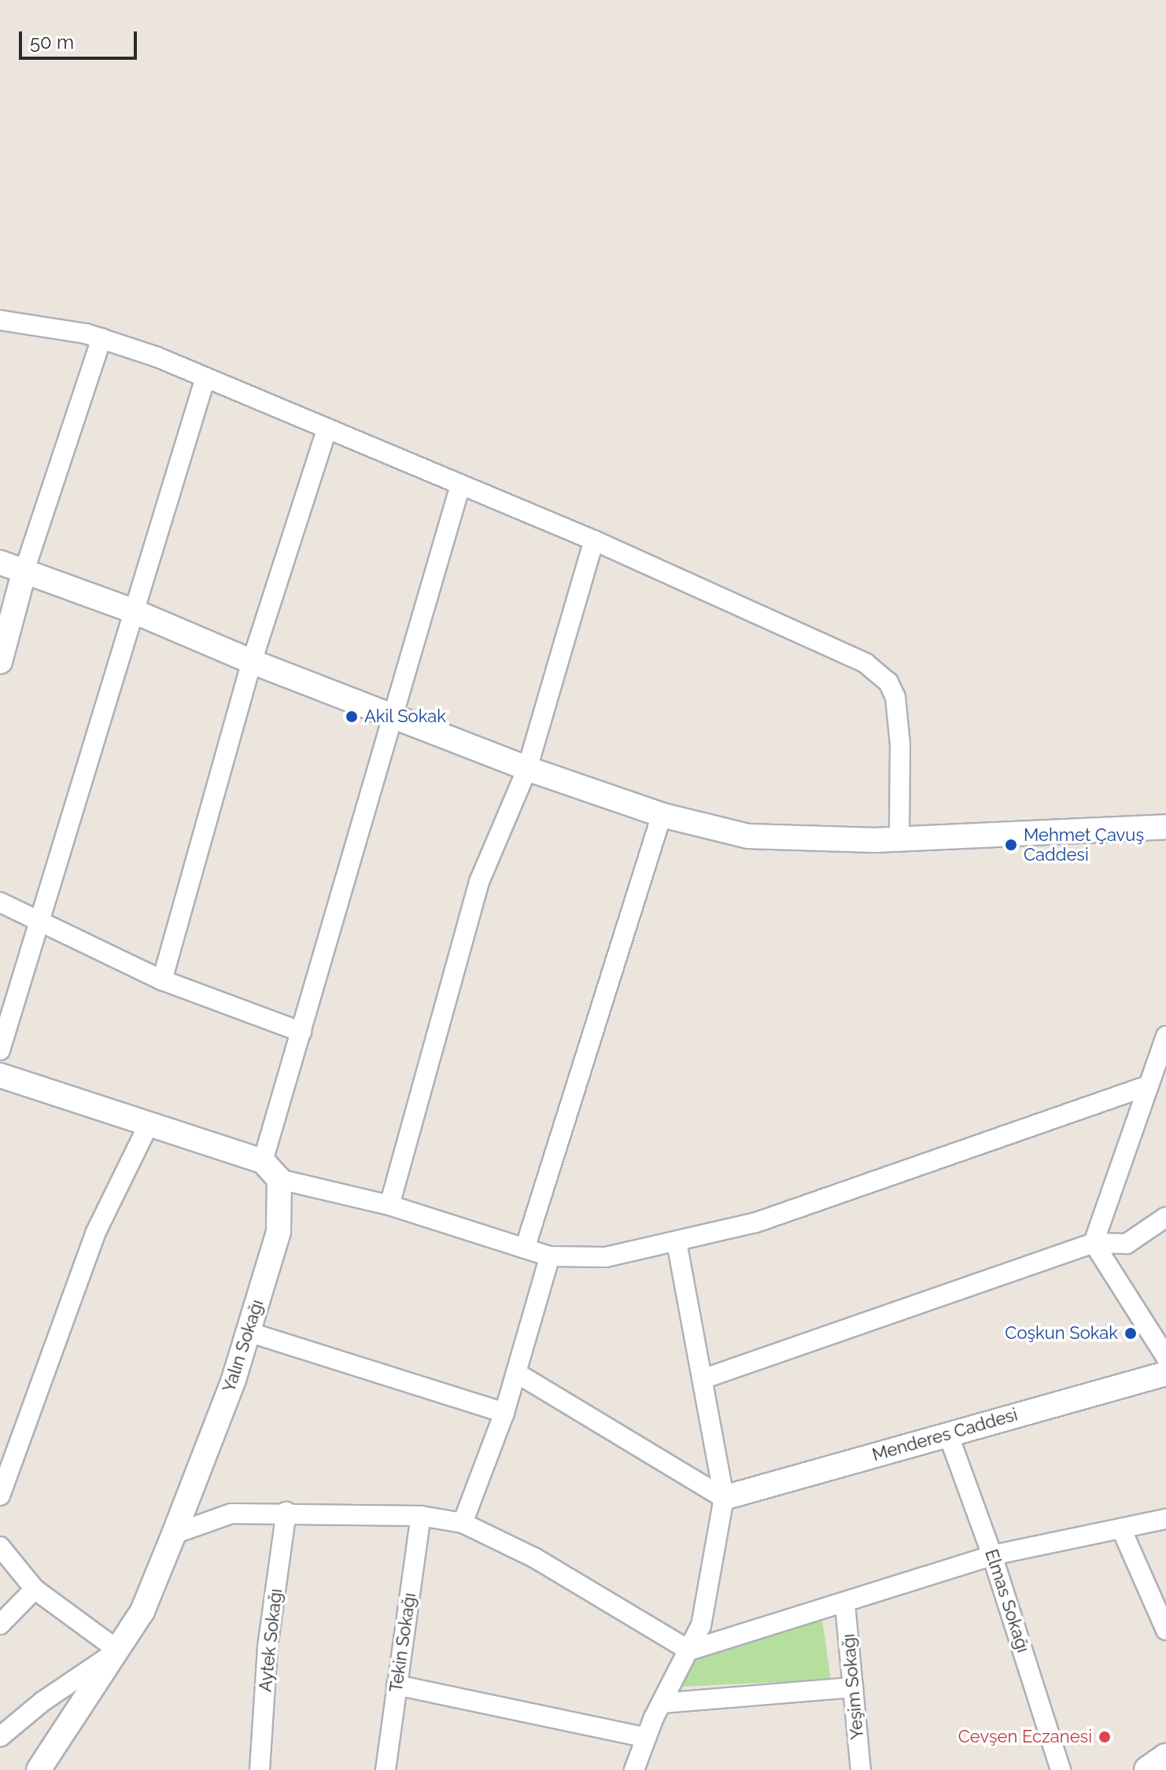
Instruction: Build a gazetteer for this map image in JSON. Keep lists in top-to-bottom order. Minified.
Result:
{"streets":{"street":["Yalın Sokağı","Menderes Caddesi","Elmas Sokağı","Aytek Sokağı","Tekin Sokağı","Yeşim Sokağı"]},"crossings":[["Menderes Caddesi","Elmas Sokağı"]],"places":["Akil Sokak","Mehmet Çavuş Caddesi","Coşkun Sokak","Cevşen Eczanesi"],"scale_bar":"50 m"}
